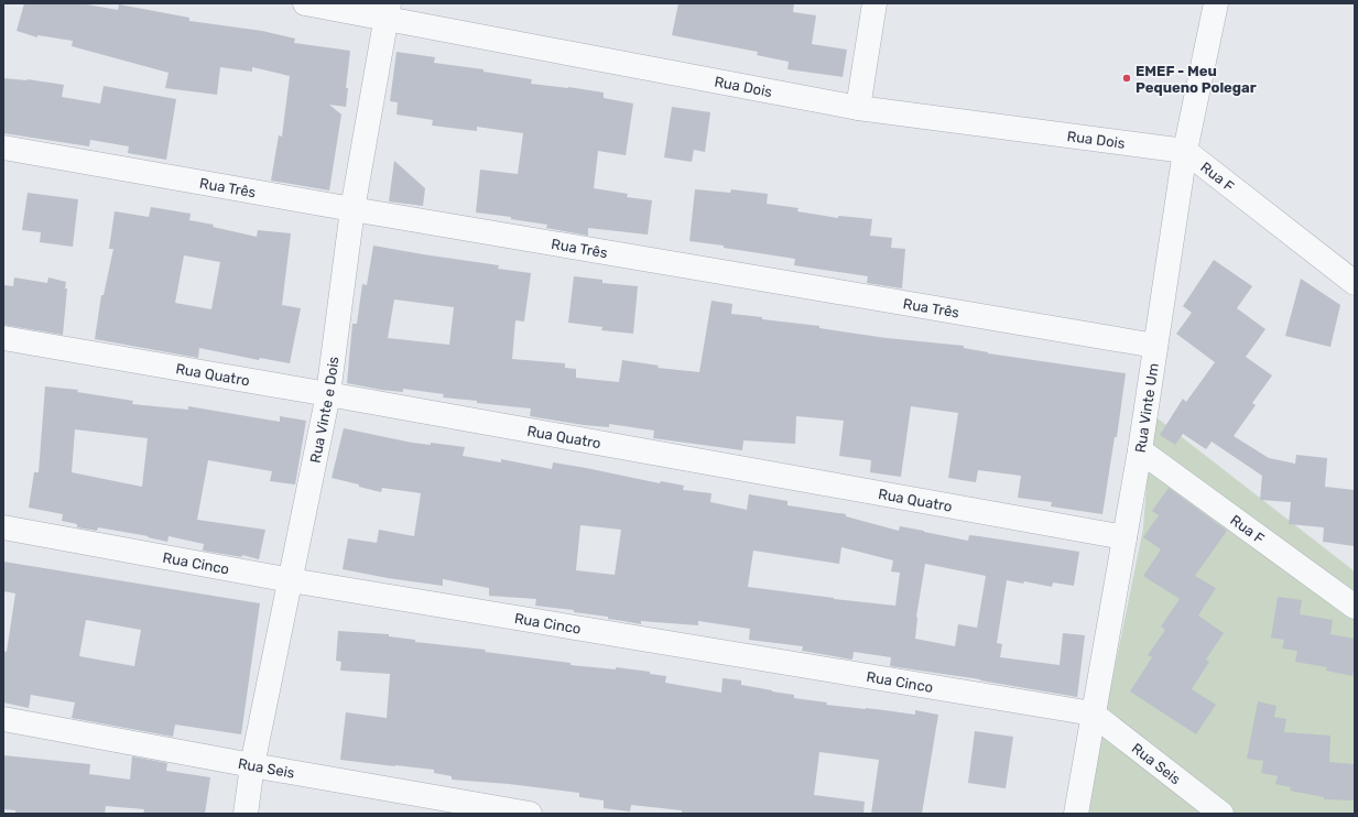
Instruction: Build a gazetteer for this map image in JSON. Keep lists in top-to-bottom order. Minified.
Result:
{"streets":{"street":["Rua Dois","Rua F","Rua Três","Rua Quatro","Rua Vinte Um","Rua Vinte e Dois","Rua Cinco","Rua Seis"]},"crossings":[["Rua Dois","Rua F"],["Rua Dois","Rua Vinte Um"],["Rua Dois","Rua Vinte e Dois"],["Rua F","Rua Vinte Um"],["Rua Três","Rua Vinte Um"],["Rua Três","Rua Vinte e Dois"],["Rua Quatro","Rua Vinte Um"],["Rua Quatro","Rua Vinte e Dois"],["Rua Vinte Um","Rua Cinco"],["Rua Vinte Um","Rua Seis"],["Rua Vinte e Dois","Rua Cinco"],["Rua Vinte e Dois","Rua Seis"],["Rua Cinco","Rua Seis"]],"places":["EMEF - Meu Pequeno Polegar"]}
